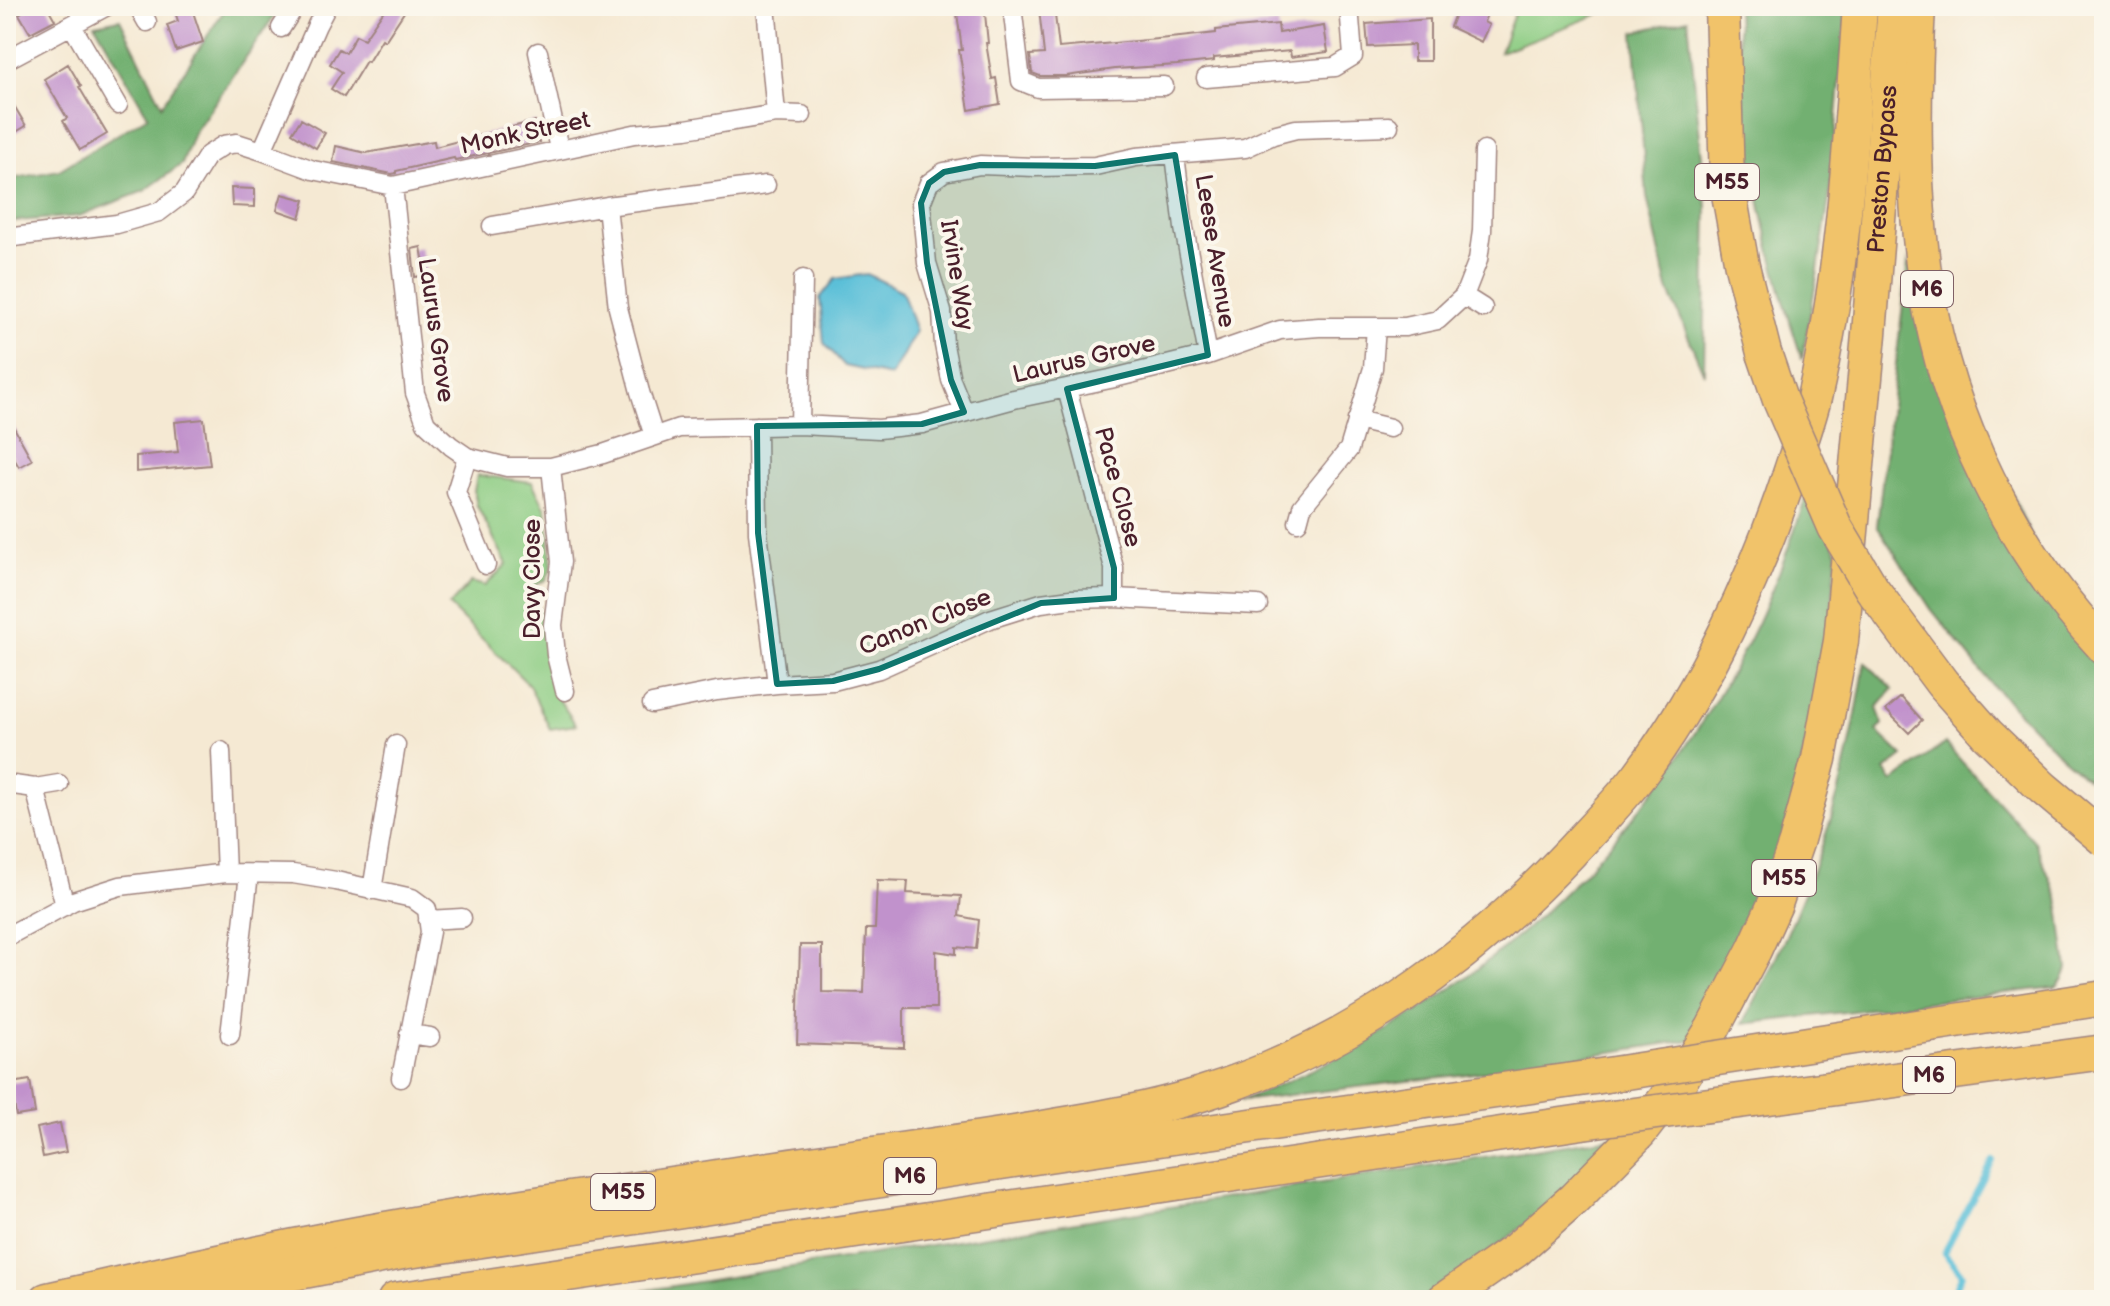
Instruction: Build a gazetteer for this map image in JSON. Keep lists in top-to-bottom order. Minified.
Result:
{"streets":{"highway":["Preston Bypass","M55","M6"],"street":["Monk Street","Leese Avenue","Irvine Way","Laurus Grove","Pace Close","Davy Close","Canon Close"]},"crossings":[["Monk Street","Laurus Grove"],["Leese Avenue","Irvine Way"],["Leese Avenue","Laurus Grove"],["Irvine Way","Laurus Grove"],["Laurus Grove","Pace Close"],["Laurus Grove","Davy Close"],["Pace Close","Canon Close"]]}
